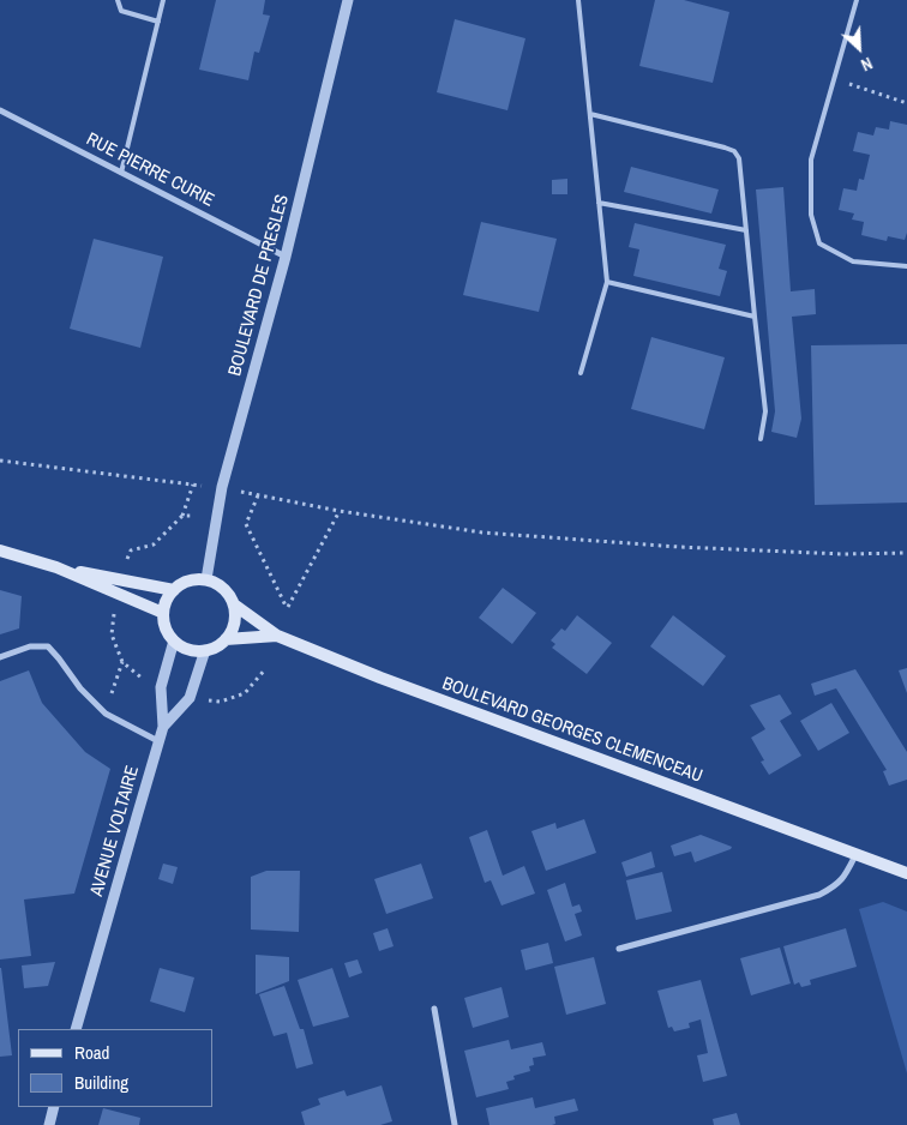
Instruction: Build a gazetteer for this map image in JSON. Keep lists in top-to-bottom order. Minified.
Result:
{"streets":{"main road":["BOULEVARD GEORGES CLEMENCEAU"],"street":["RUE PIERRE CURIE","BOULEVARD DE PRESLES","AVENUE VOLTAIRE"]},"crossings":[["RUE PIERRE CURIE","BOULEVARD DE PRESLES"],["BOULEVARD DE PRESLES","BOULEVARD GEORGES CLEMENCEAU"],["BOULEVARD DE PRESLES","AVENUE VOLTAIRE"],["BOULEVARD GEORGES CLEMENCEAU","AVENUE VOLTAIRE"]],"legend":["Road","Building"],"north":"bottom right"}
